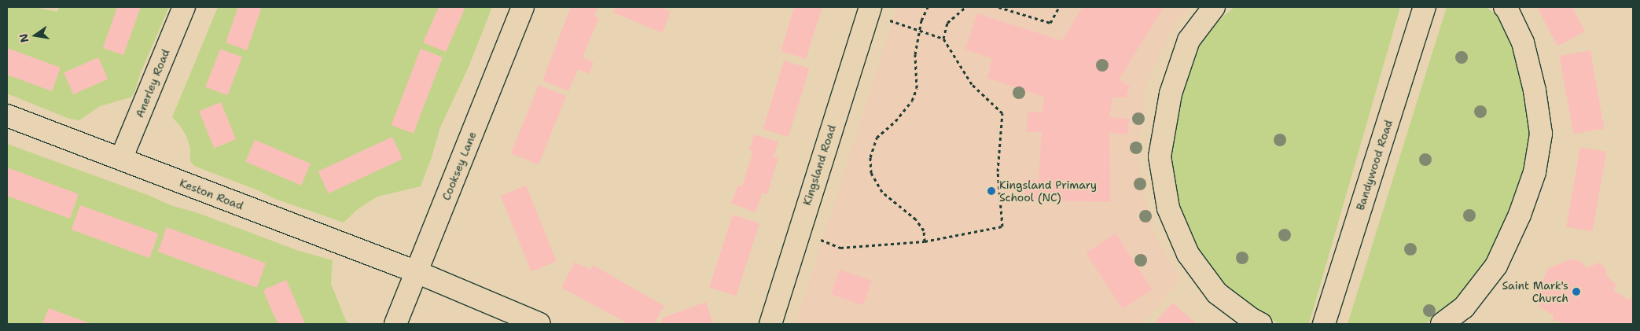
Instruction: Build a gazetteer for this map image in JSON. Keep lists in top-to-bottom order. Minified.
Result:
{"streets":{"street":["Anerley Road","Kingsland Road","Bandywood Road","Cooksey Lane","Keston Road"]},"crossings":[["Anerley Road","Keston Road"],["Cooksey Lane","Keston Road"]],"places":["Kingsland Primary School (NC)","Saint Mark's Church"],"north":"left"}
